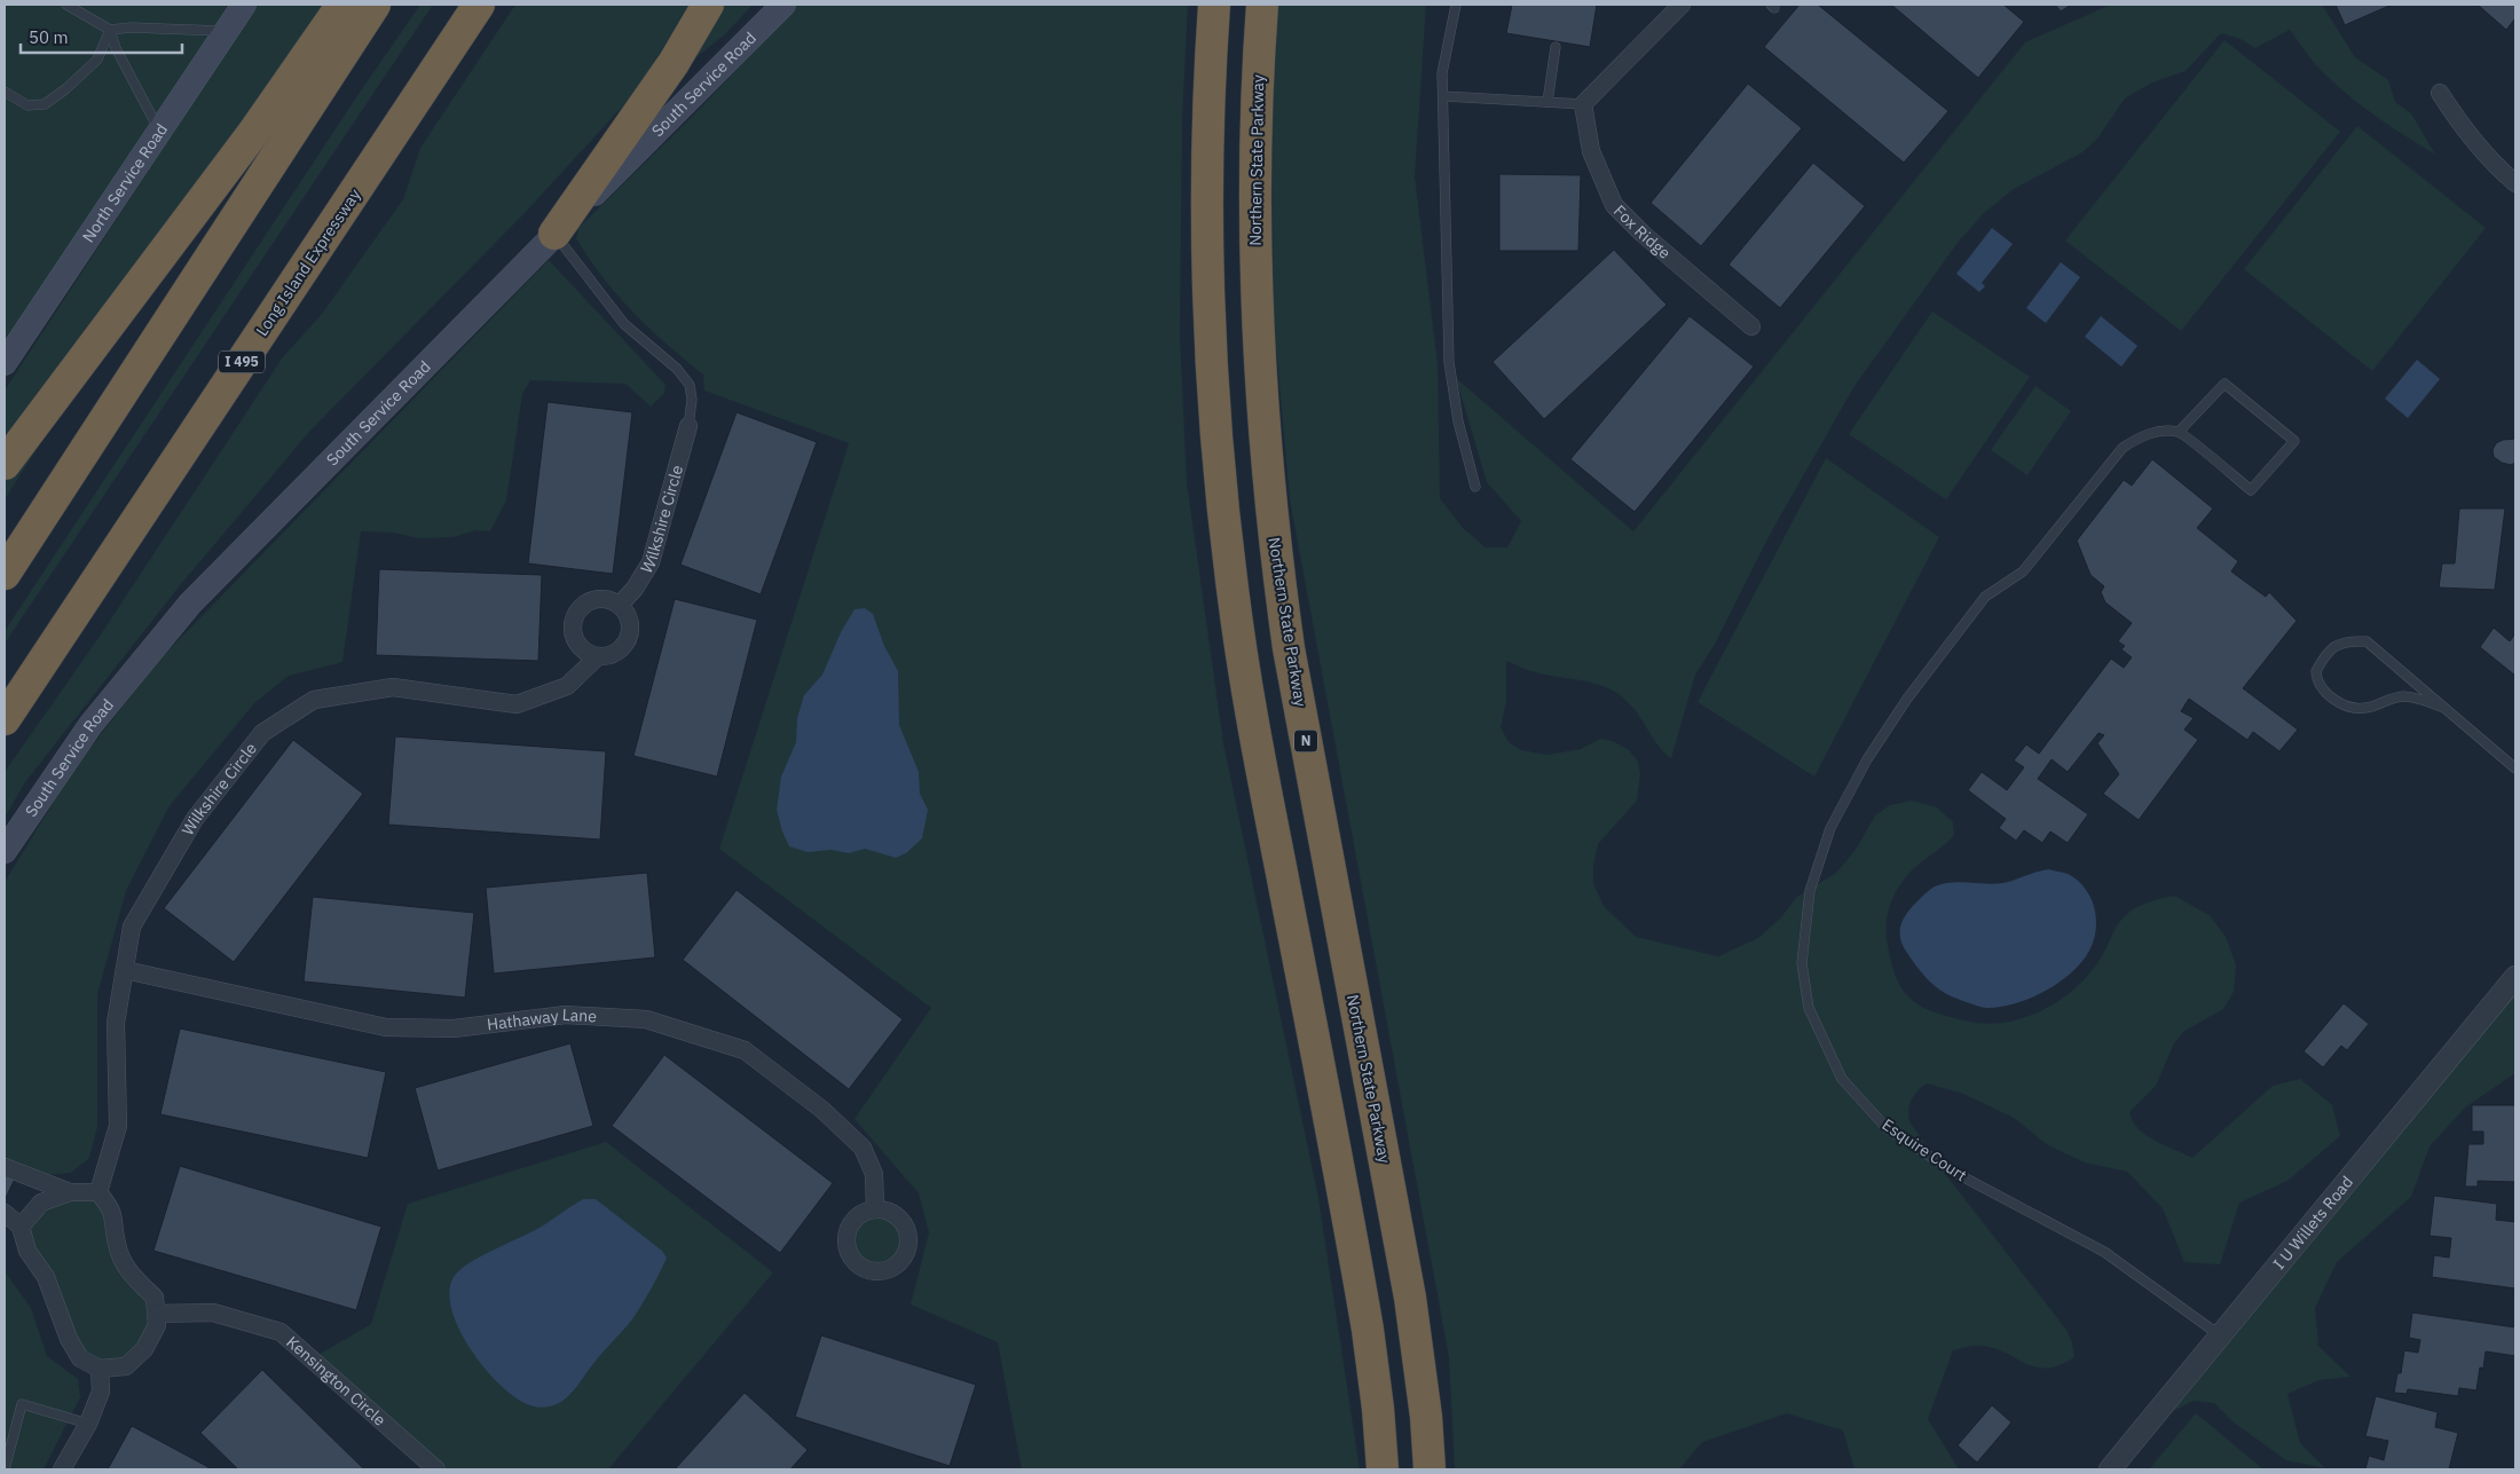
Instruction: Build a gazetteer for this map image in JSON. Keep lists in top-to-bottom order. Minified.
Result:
{"streets":{"highway":["Northern State Parkway","Long Island Expressway","I 495","N"],"main road":["South Service Road","North Service Road"],"street":["Fox Ridge","Wilkshire Circle","Hathaway Lane","I U Willets Road","Kensington Circle"],"lane":["Esquire Court"]},"crossings":[["Wilkshire Circle","Hathaway Lane"],["Esquire Court","I U Willets Road"]],"scale_bar":"50 m"}
